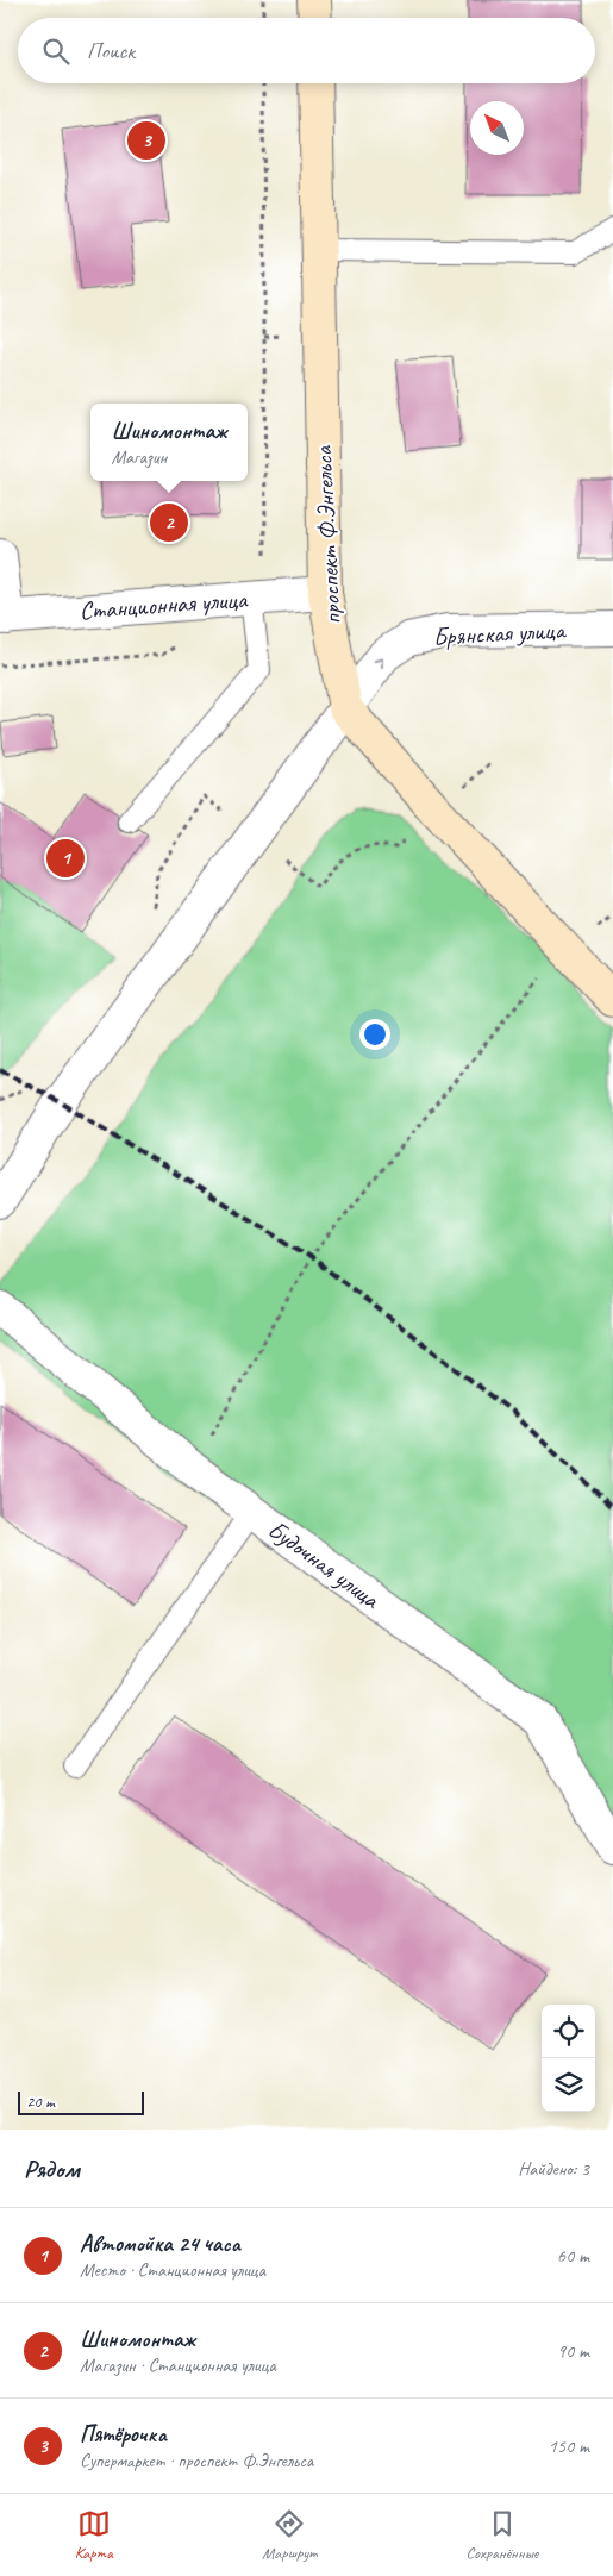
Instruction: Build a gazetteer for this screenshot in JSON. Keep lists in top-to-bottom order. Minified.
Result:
{"streets":{"street":["проспект Ф.Энгельса","Станционная улица","Брянская улица","Будочная улица"]},"crossings":[["проспект Ф.Энгельса","Станционная улица"],["проспект Ф.Энгельса","Брянская улица"]],"scale_bar":"20 m","north":"top left","page":{"search":"Поиск","pins":["3","2","1"],"popup":["Шиномонтаж","Магазин"],"scale":"20 m","heading":["Рядом","Найдено: 3"],"list":[{"mark":"1","name":"Автомойка 24 часа","note":"Место · Станционная улица","value":"60 m"},{"mark":"2","name":"Шиномонтаж","note":"Магазин · Станционная улица","value":"90 m"},{"mark":"3","name":"Пятёрочка","note":"Супермаркет · проспект Ф.Энгельса","value":"150 m"}],"nav":["Карта","Маршрут","Сохранённые"]}}
